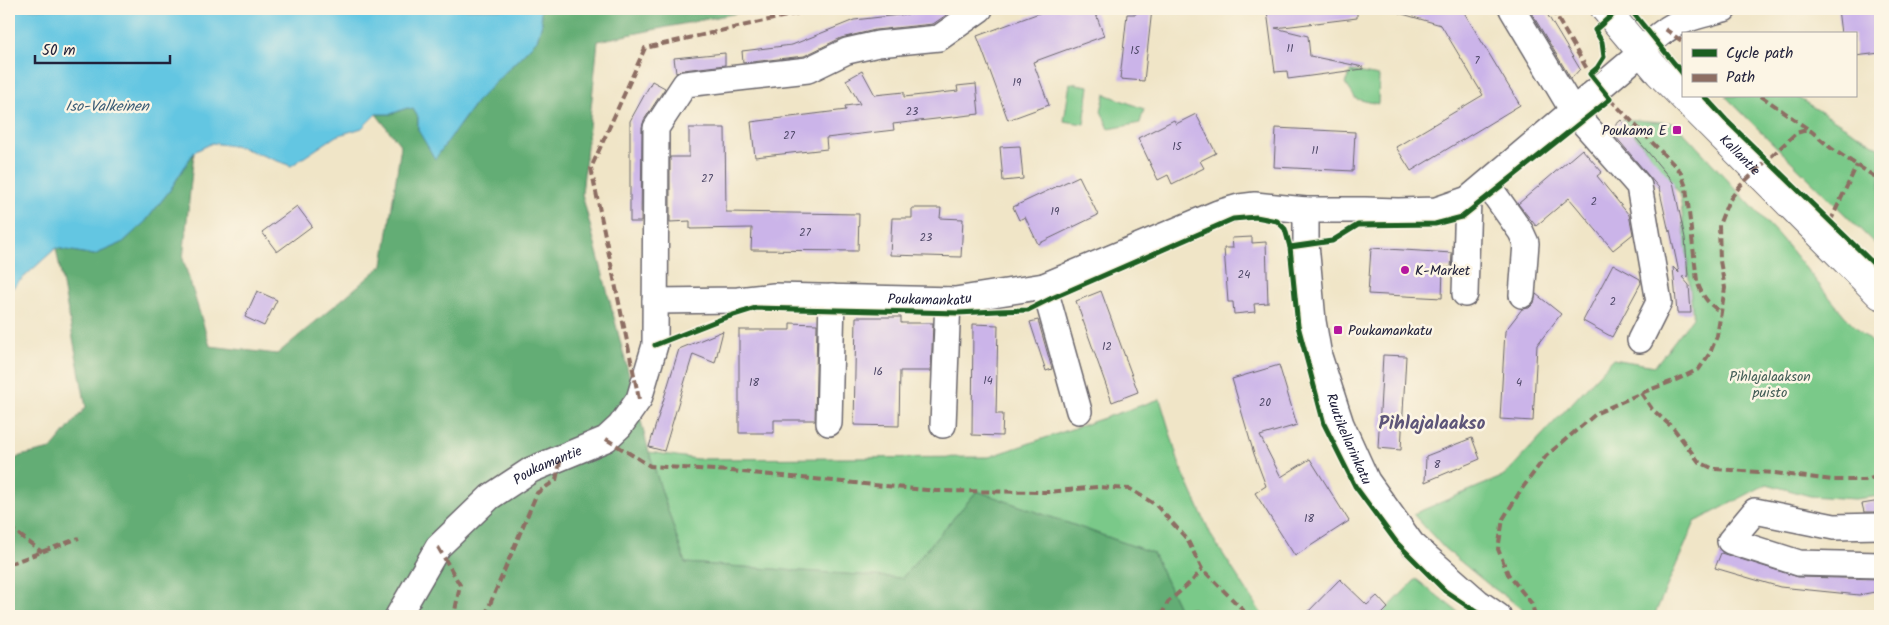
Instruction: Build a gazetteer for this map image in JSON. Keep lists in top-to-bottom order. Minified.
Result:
{"streets":{"main road":["Kallantie"],"street":["Poukamankatu","Ruutikellarinkatu","Poukamantie"]},"crossings":[["Kallantie","Poukamankatu"],["Poukamankatu","Ruutikellarinkatu"],["Poukamankatu","Poukamantie"]],"districts":["Pihlajalaakso"],"water":["Iso-Valkeinen"],"parks":["Pihlajalaakson puisto"],"places":{"transit":["Poukama E","Poukamankatu"],"other":["K-Market"]},"house_numbers":["11","15","7","19","23","27","15","11","27","2","19","27","23","24","2","12","16","14","18","4","20","8","18"],"legend":["Cycle path","Path"],"scale_bar":"50 m"}
